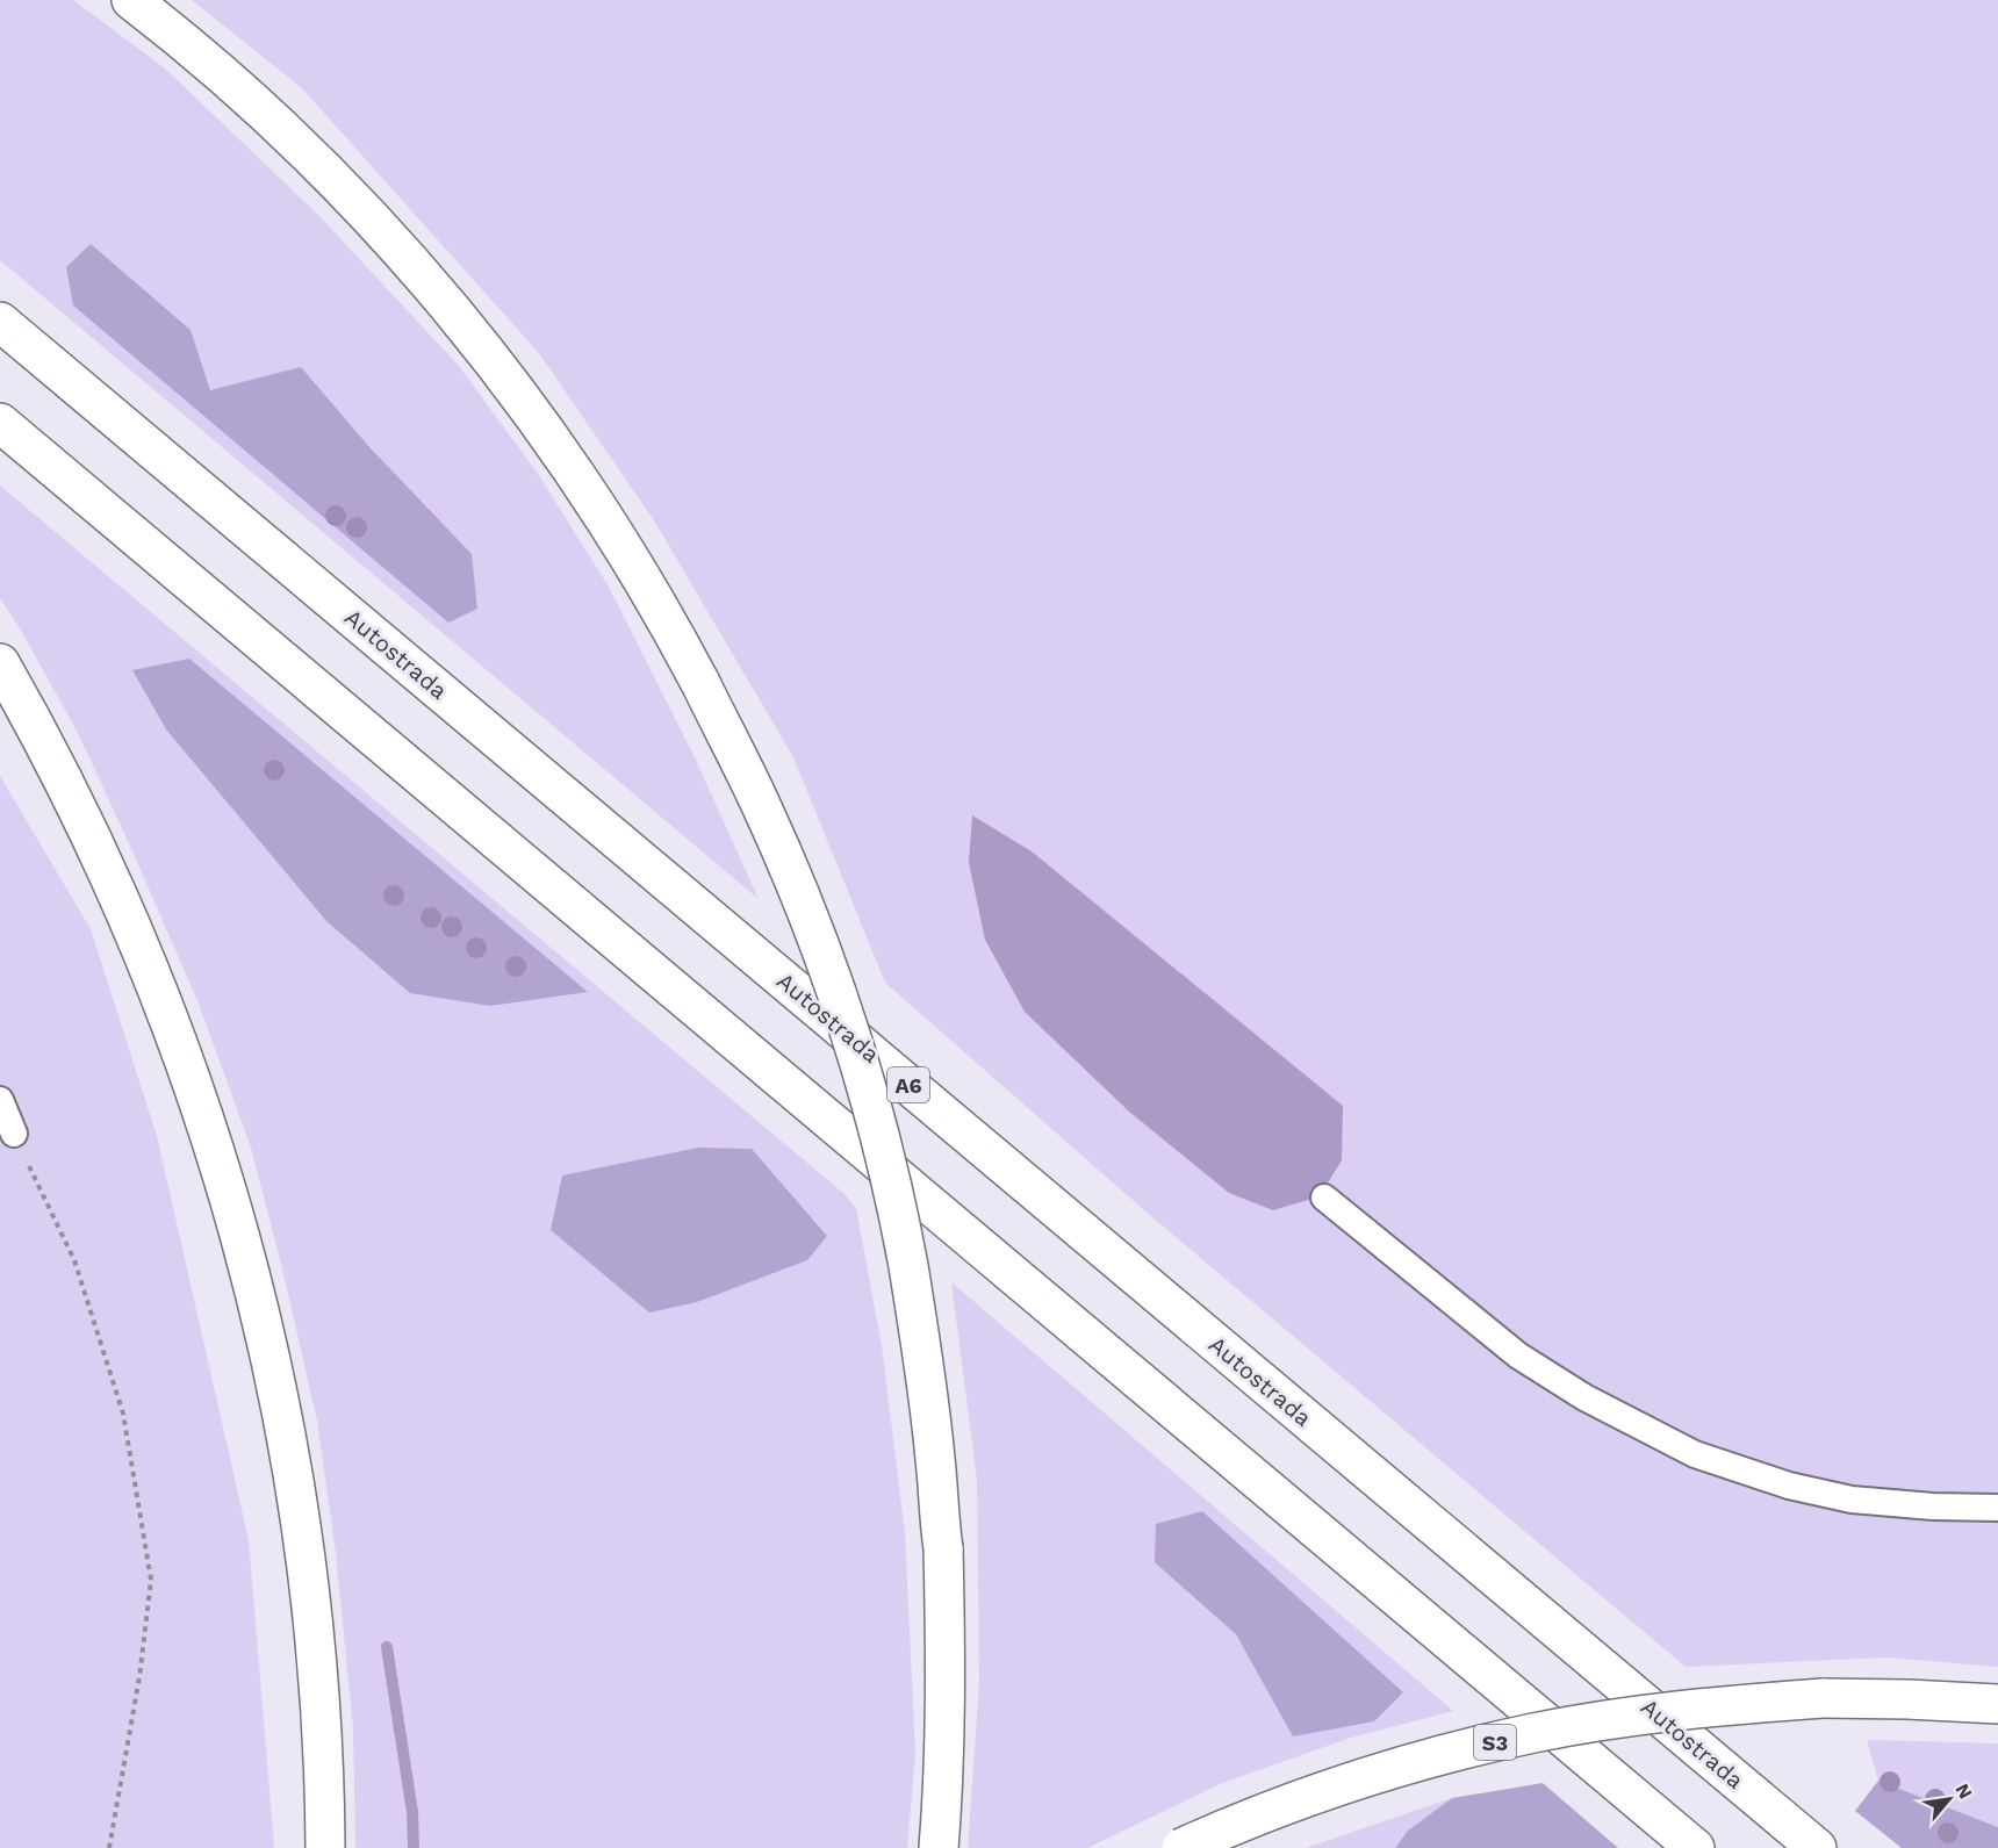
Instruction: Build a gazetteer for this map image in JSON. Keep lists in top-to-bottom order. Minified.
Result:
{"streets":{"highway":["Autostrada","A6","S3"]},"north":"top right"}
